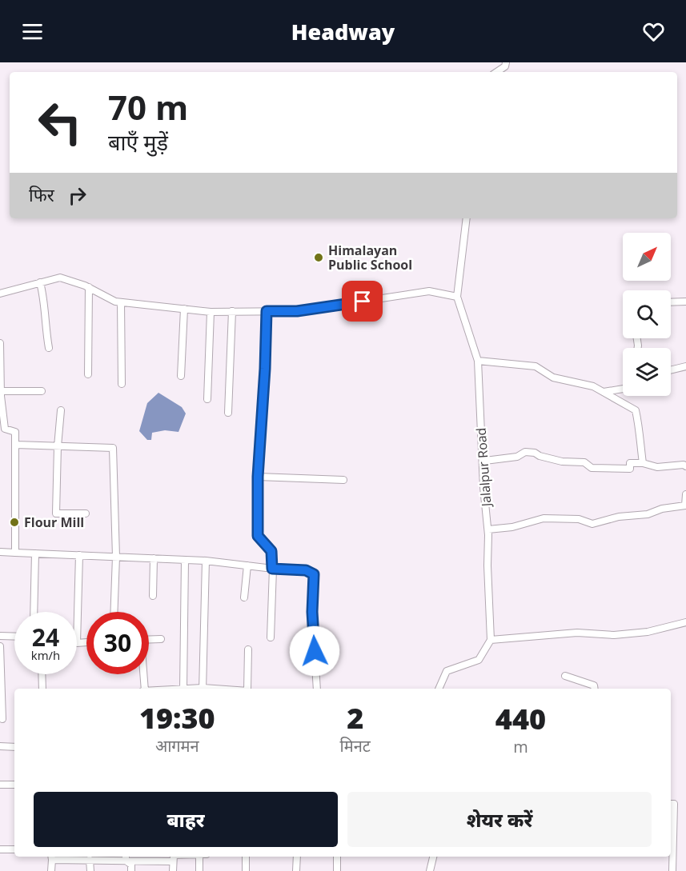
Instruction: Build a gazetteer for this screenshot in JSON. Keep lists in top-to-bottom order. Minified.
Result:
{"streets":{"street":["Jalalpur Road"]},"places":["Himalayan Public School","Flour Mill"],"north":"top right","page":{"header":"Headway","turn":["70 m","बाएँ मुड़ें"],"then":"फिर","speed":"24 km/h","limit":"30","eta":["19:30","आगमन","2","मिनट","440","m"],"buttons":["बाहर","शेयर करें"]}}
